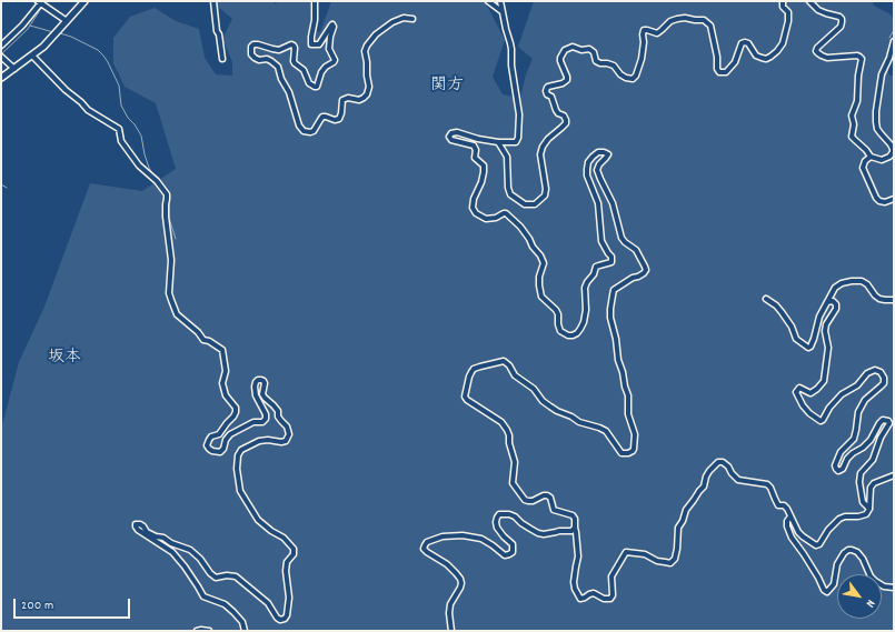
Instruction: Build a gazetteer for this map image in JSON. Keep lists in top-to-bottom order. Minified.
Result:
{"districts":["関方","坂本"],"scale_bar":"200 m","north":"bottom right"}
